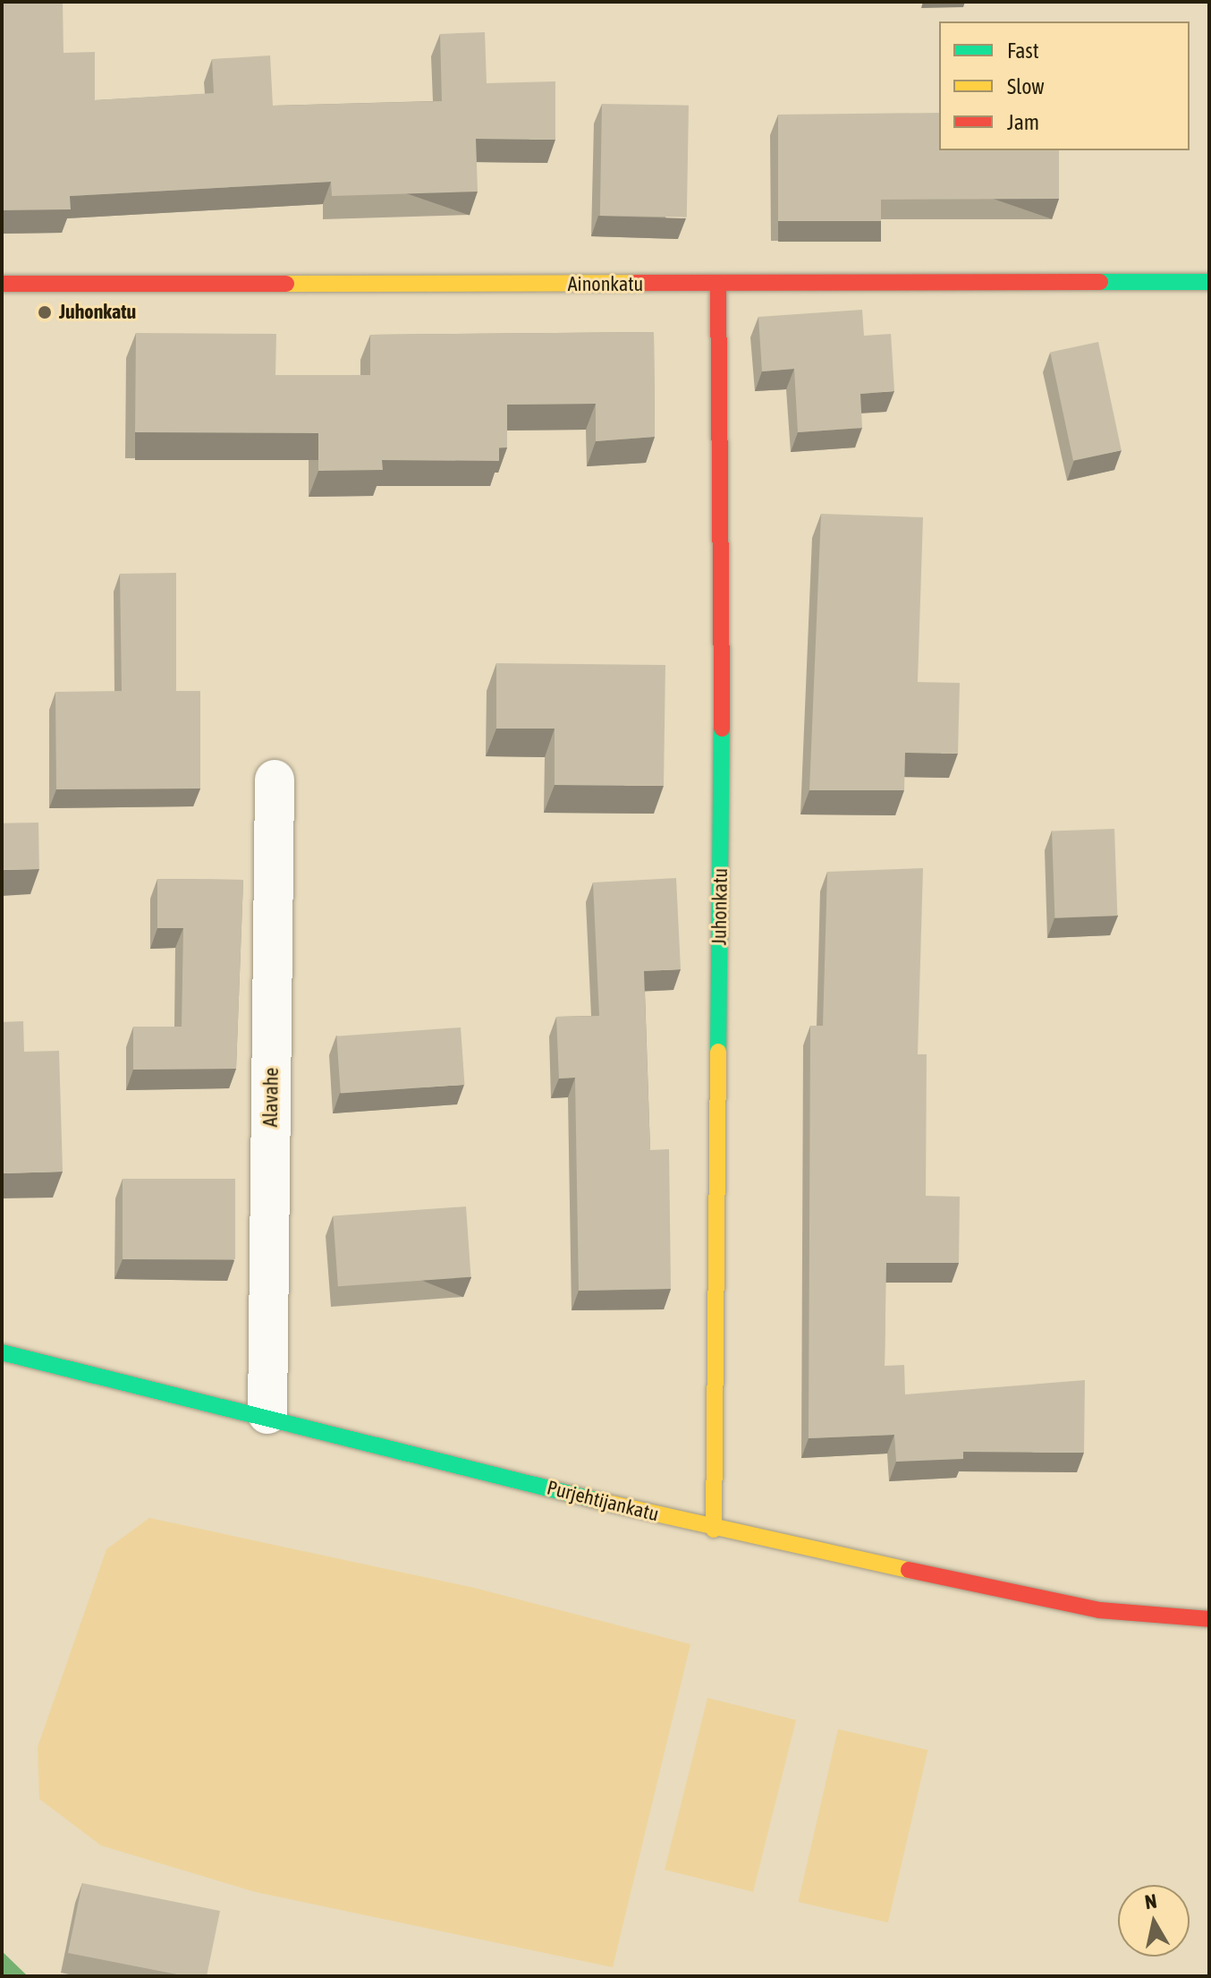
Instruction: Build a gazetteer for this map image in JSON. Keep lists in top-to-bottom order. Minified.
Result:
{"streets":{"street":["Ainonkatu","Juhonkatu","Alavahe","Purjehtijankatu"]},"crossings":[["Ainonkatu","Juhonkatu"],["Juhonkatu","Purjehtijankatu"],["Alavahe","Purjehtijankatu"]],"places":["Juhonkatu"],"legend":["Fast","Slow","Jam"],"north":"top"}
